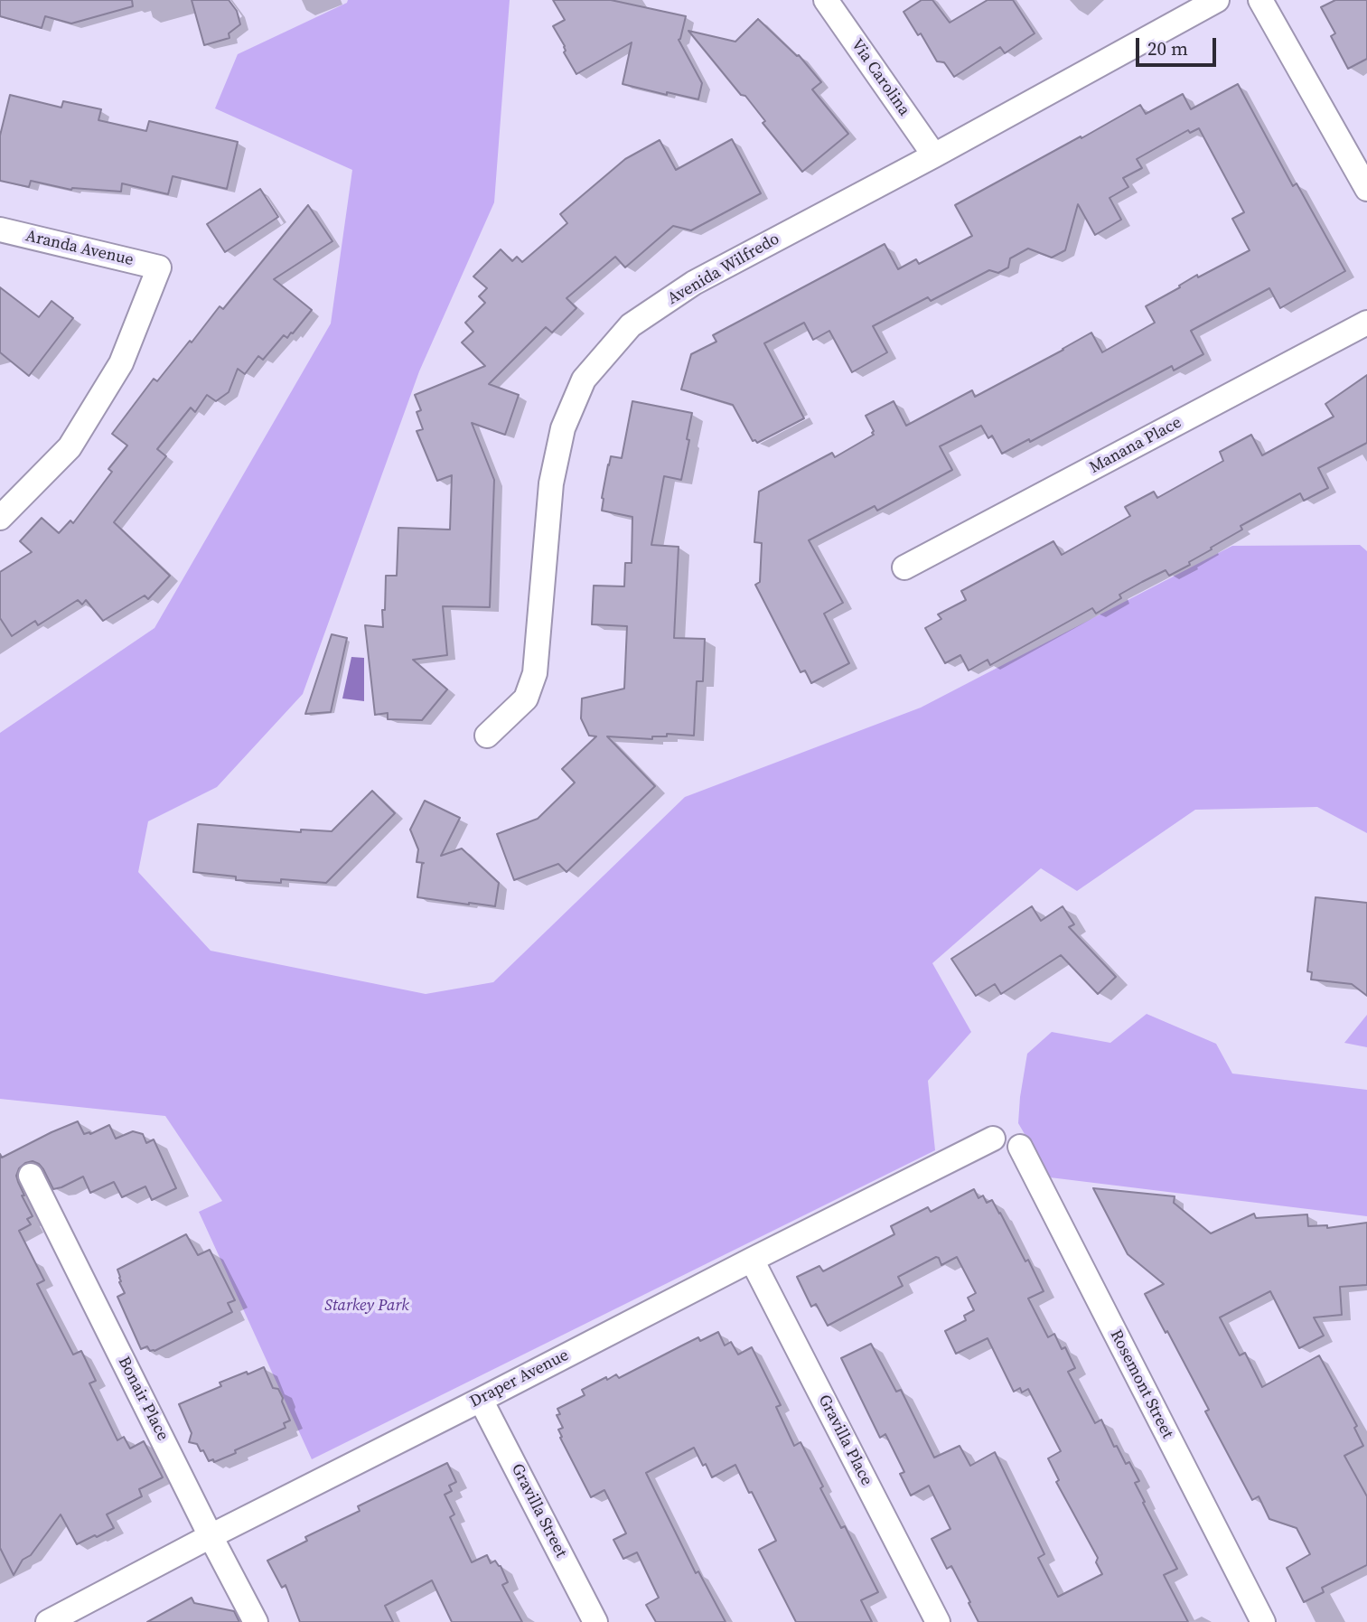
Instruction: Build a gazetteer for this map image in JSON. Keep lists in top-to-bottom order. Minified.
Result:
{"streets":{"street":["Via Carolina","Aranda Avenue","Avenida Wilfredo","Manana Place","Draper Avenue","Rosemont Street","Bonair Place","Gravilla Place","Gravilla Street"]},"crossings":[["Via Carolina","Avenida Wilfredo"],["Draper Avenue","Bonair Place"],["Draper Avenue","Gravilla Place"],["Draper Avenue","Gravilla Street"]],"parks":["Starkey Park"],"scale_bar":"20 m"}
